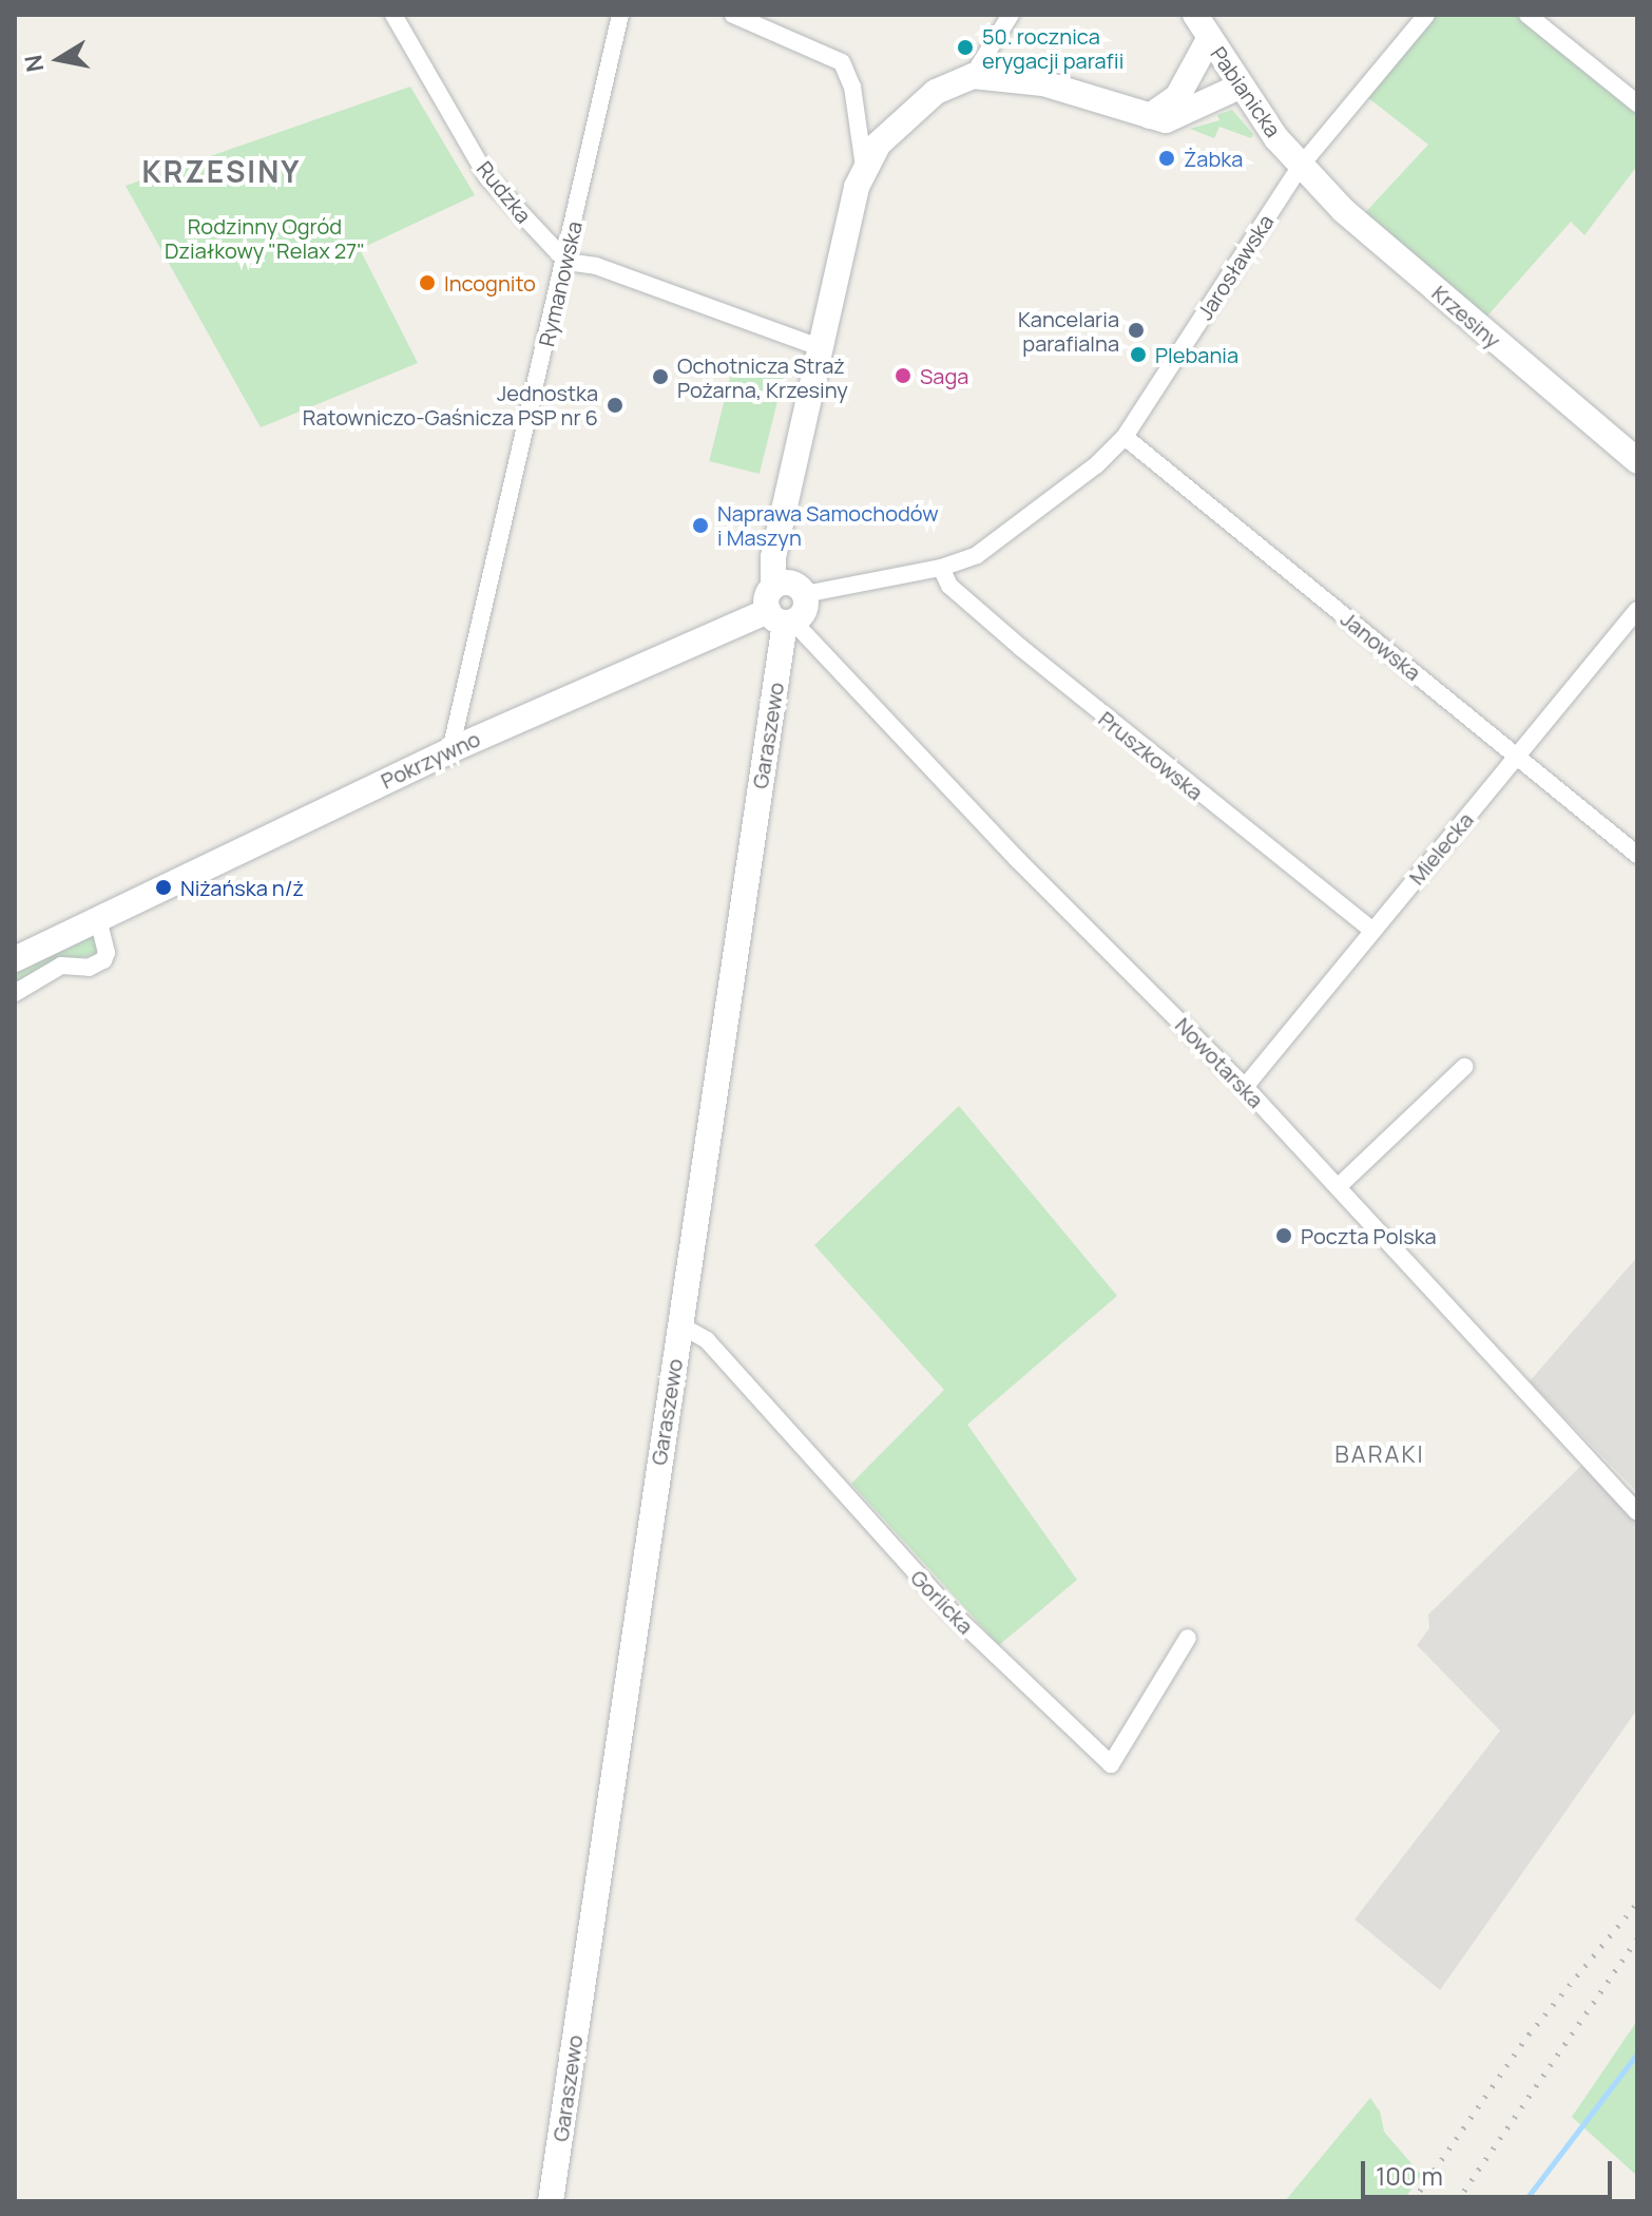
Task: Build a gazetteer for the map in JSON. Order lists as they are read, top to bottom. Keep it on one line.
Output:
{"streets":{"street":["Pabianicka","Rudzka","Jarosławska","Rymanowska","Krzesiny","Janowska","Garaszewo","Pruszkowska","Pokrzywno","Mielecka","Nowotarska","Gorlicka"]},"crossings":[["Pabianicka","Jarosławska"],["Pabianicka","Krzesiny"],["Rudzka","Rymanowska"],["Jarosławska","Krzesiny"],["Jarosławska","Janowska"],["Jarosławska","Pruszkowska"],["Rymanowska","Pokrzywno"],["Janowska","Mielecka"],["Garaszewo","Pokrzywno"],["Garaszewo","Nowotarska"],["Garaszewo","Gorlicka"],["Pruszkowska","Mielecka"],["Pokrzywno","Nowotarska"],["Mielecka","Nowotarska"]],"districts":["KRZESINY","BARAKI"],"parks":["Rodzinny Ogród Działkowy \"Relax 27\""],"places":["50. rocznica erygacji parafii","Żabka","Incognito","Kancelaria parafialna","Plebania","Saga","Ochotnicza Straż Pożarna, Krzesiny","Jednostka Ratowniczo-Gaśnicza PSP nr 6","Naprawa Samochodów i Maszyn","Niżańska n/ż","Poczta Polska"],"scale_bar":"100 m","north":"left"}
